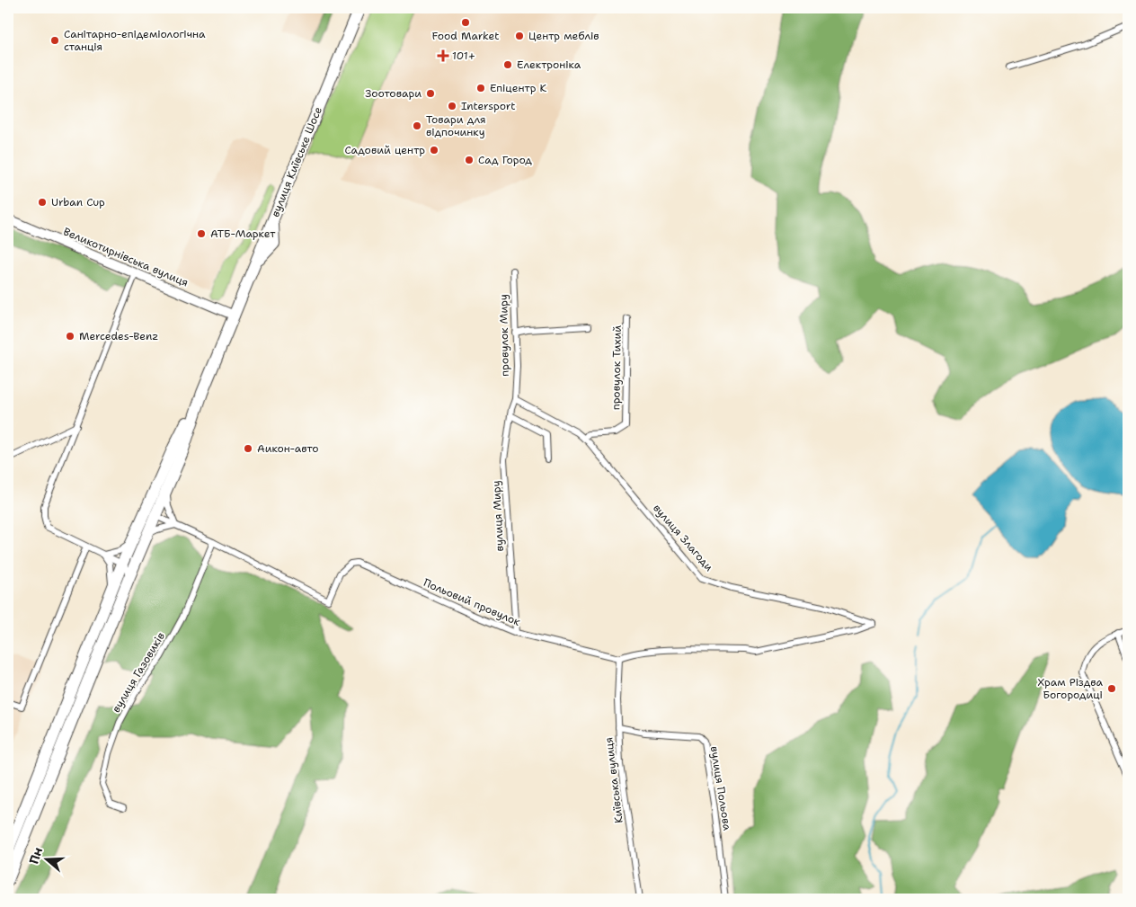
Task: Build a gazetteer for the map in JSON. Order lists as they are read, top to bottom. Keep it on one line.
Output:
{"streets":{"highway":["вулиця Київське Шосе"],"main road":["Великотирнівська вулиця"],"street":["провулок Миру","провулок Тихий","вулиця Миру","вулиця Злагоди","Польовий провулок","вулиця Газовиків","Київська вулиця","вулиця Польова"]},"crossings":[["вулиця Київське Шосе","Великотирнівська вулиця"],["провулок Миру","вулиця Миру"],["провулок Миру","вулиця Злагоди"],["провулок Тихий","вулиця Злагоди"],["вулиця Миру","вулиця Злагоди"],["вулиця Миру","Польовий провулок"],["вулиця Злагоди","Польовий провулок"],["вулиця Злагоди","Київська вулиця"],["Польовий провулок","вулиця Газовиків"],["Польовий провулок","Київська вулиця"],["Київська вулиця","вулиця Польова"]],"places":{"other":["Food Market","Центр меблів","Санітарно-епідеміологічна станція","Електроніка","Епіцентр К","Зоотовари","Intersport","Товари для відпочинку","Садовий центр","Сад Город","Urban Cup","АТБ-Маркет","Mercedes-Benz","Аикон-авто","Храм Різдва Богородиці"],"health":["101+"]},"north":"left"}
